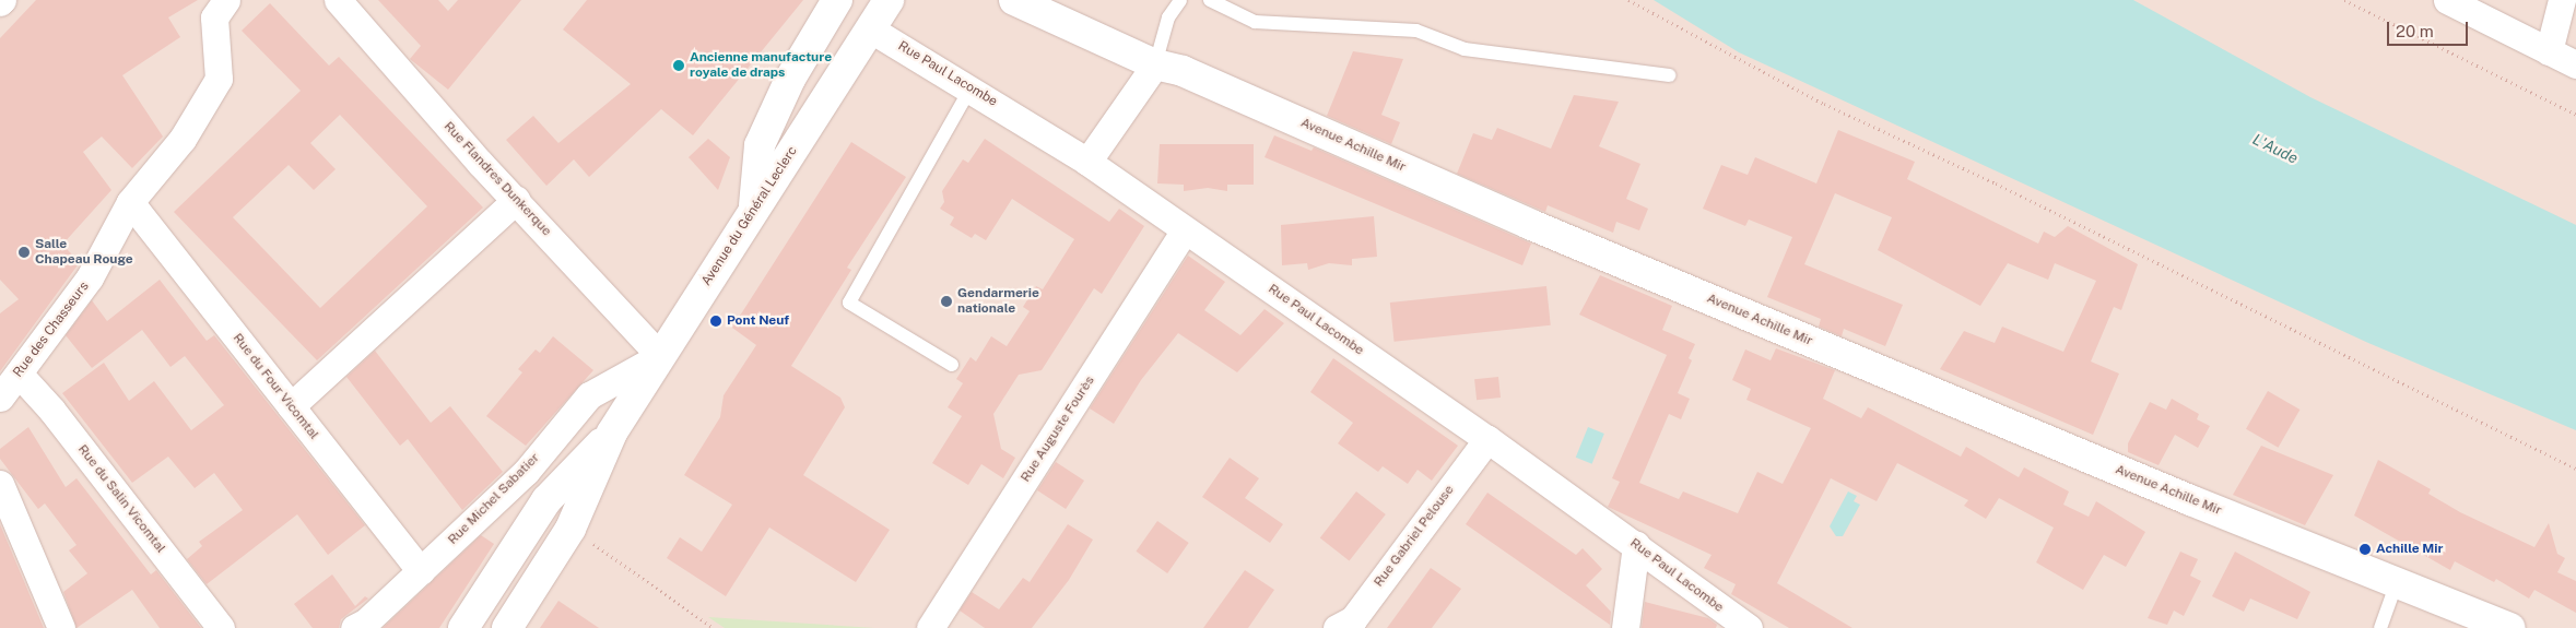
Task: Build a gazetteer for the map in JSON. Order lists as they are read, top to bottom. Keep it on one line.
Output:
{"streets":{"street":["Rue Paul Lacombe","Avenue Achille Mir","Rue Flandres Dunkerque","Avenue du Général Leclerc","Rue des Chasseurs","Rue du Four Vicomtal","Rue Auguste Fourès","Rue du Salin Vicomtal","Rue Michel Sabatier","Rue Gabriel Pelouse"]},"crossings":[["Rue Paul Lacombe","Avenue du Général Leclerc"],["Rue Paul Lacombe","Rue Auguste Fourès"],["Rue Paul Lacombe","Rue Gabriel Pelouse"],["Rue Flandres Dunkerque","Avenue du Général Leclerc"],["Rue Flandres Dunkerque","Rue Michel Sabatier"],["Avenue du Général Leclerc","Rue Michel Sabatier"],["Rue des Chasseurs","Rue du Four Vicomtal"],["Rue des Chasseurs","Rue du Salin Vicomtal"],["Rue du Four Vicomtal","Rue Michel Sabatier"]],"water":["L'Aude"],"places":["Ancienne manufacture royale de draps","Salle Chapeau Rouge","Gendarmerie nationale","Pont Neuf","Achille Mir"],"scale_bar":"20 m"}
